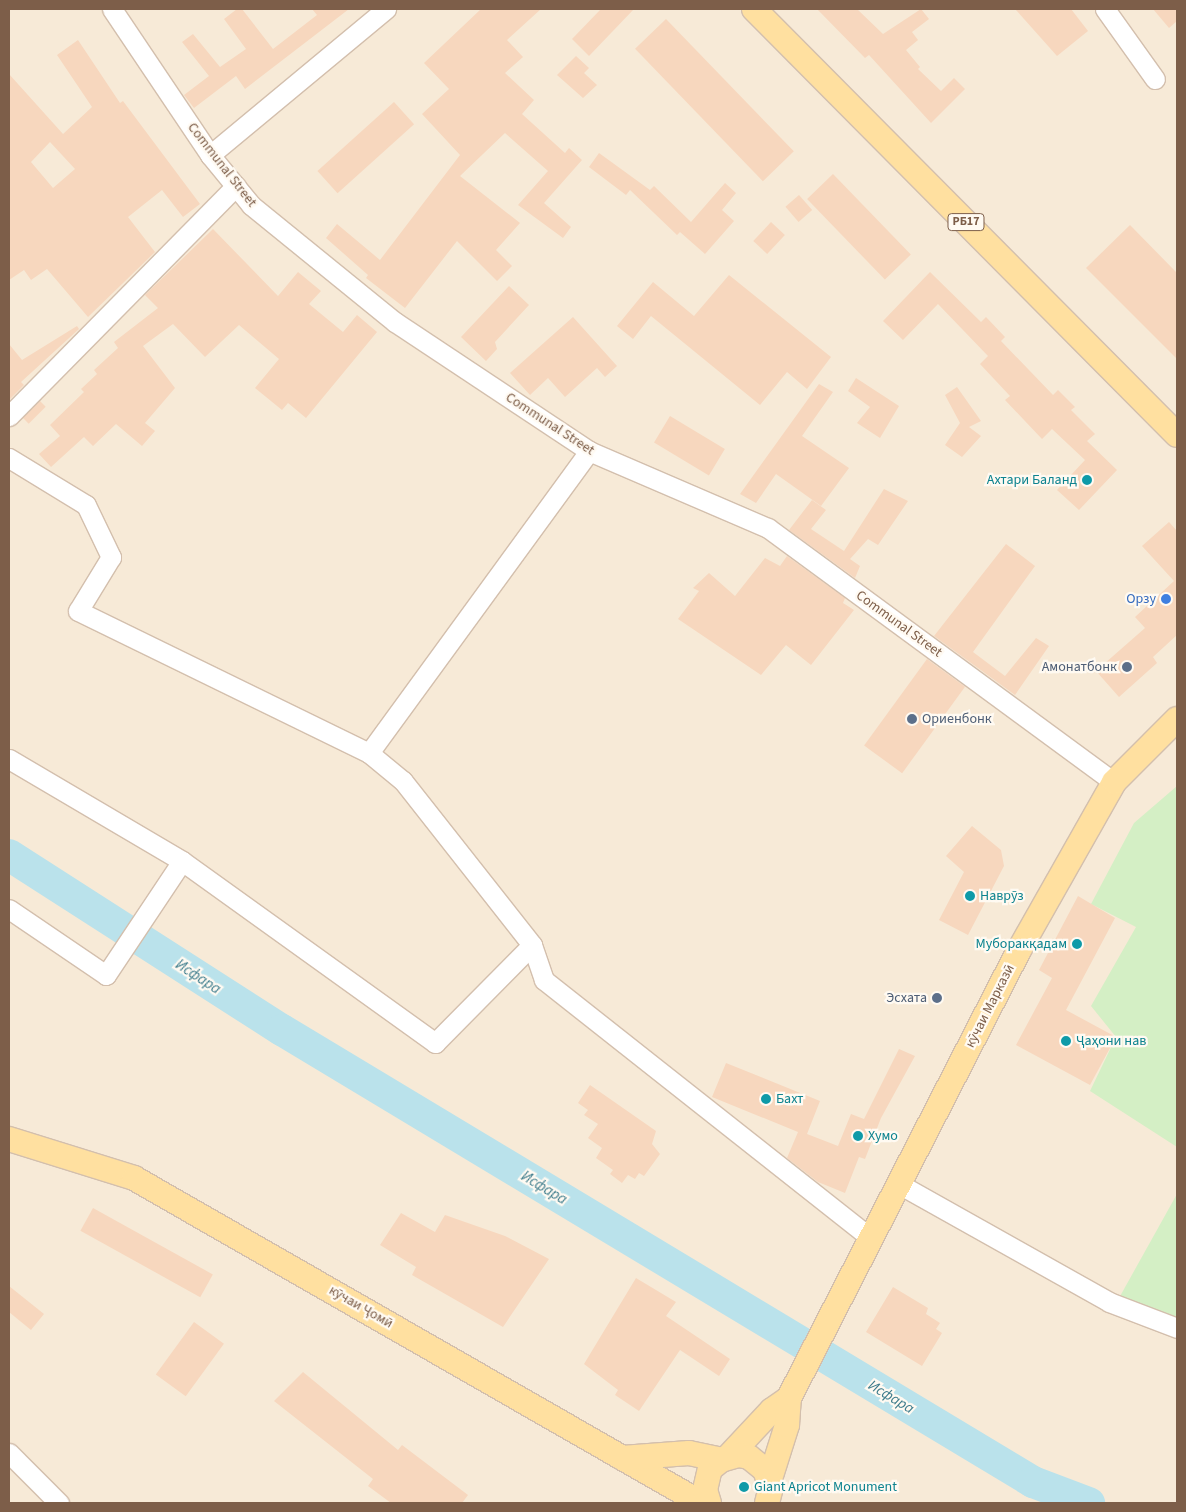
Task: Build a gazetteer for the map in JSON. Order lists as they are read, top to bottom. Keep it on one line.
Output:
{"streets":{"main road":["РБ17","кӯчаи Марказӣ","кӯчаи Ҷомӣ"],"street":["Communal Street"]},"crossings":[["Communal Street","кӯчаи Марказӣ"]],"water":["Исфара"],"places":["Ахтари Баланд","Орзу","Амонатбонк","Ориенбонк","Наврӯз","Муборакқадам","Эсхата","Ҷаҳони нав","Бахт","Хумо","Giant Apricot Monument"]}
